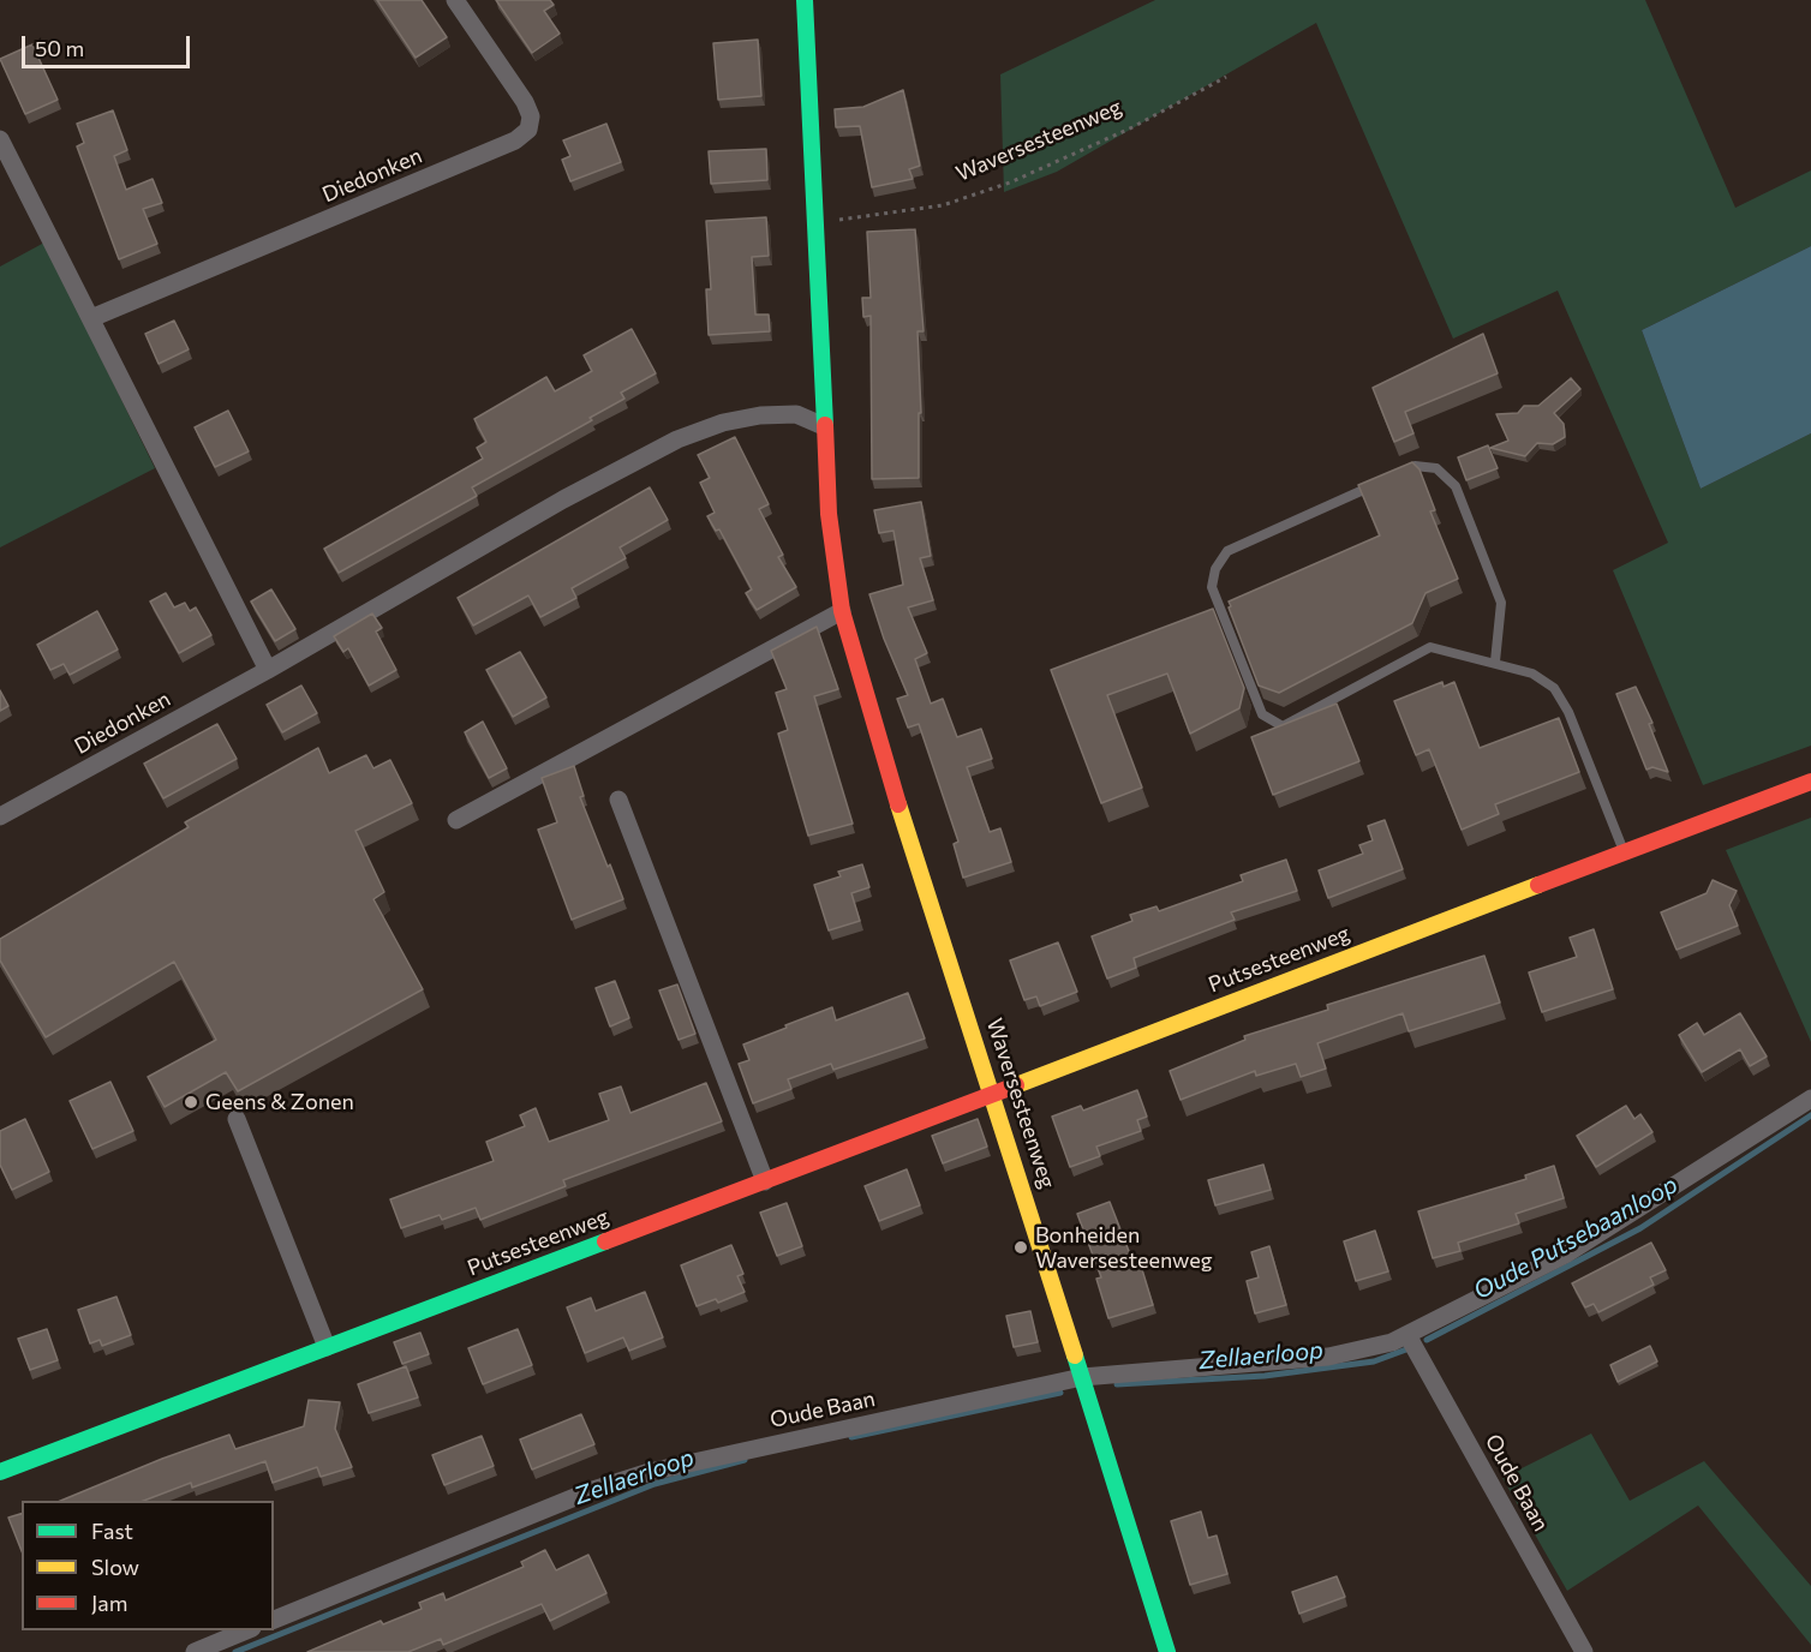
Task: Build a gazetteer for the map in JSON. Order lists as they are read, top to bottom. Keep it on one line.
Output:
{"streets":{"main road":["Waversesteenweg","Putsesteenweg"],"street":["Diedonken","Oude Baan"]},"crossings":[["Waversesteenweg","Diedonken"],["Waversesteenweg","Putsesteenweg"],["Waversesteenweg","Oude Baan"]],"water":["Oude Putsebaanloop","Zellaerloop"],"places":["Geens & Zonen","Bonheiden Waversesteenweg"],"legend":["Fast","Slow","Jam"],"scale_bar":"50 m"}
